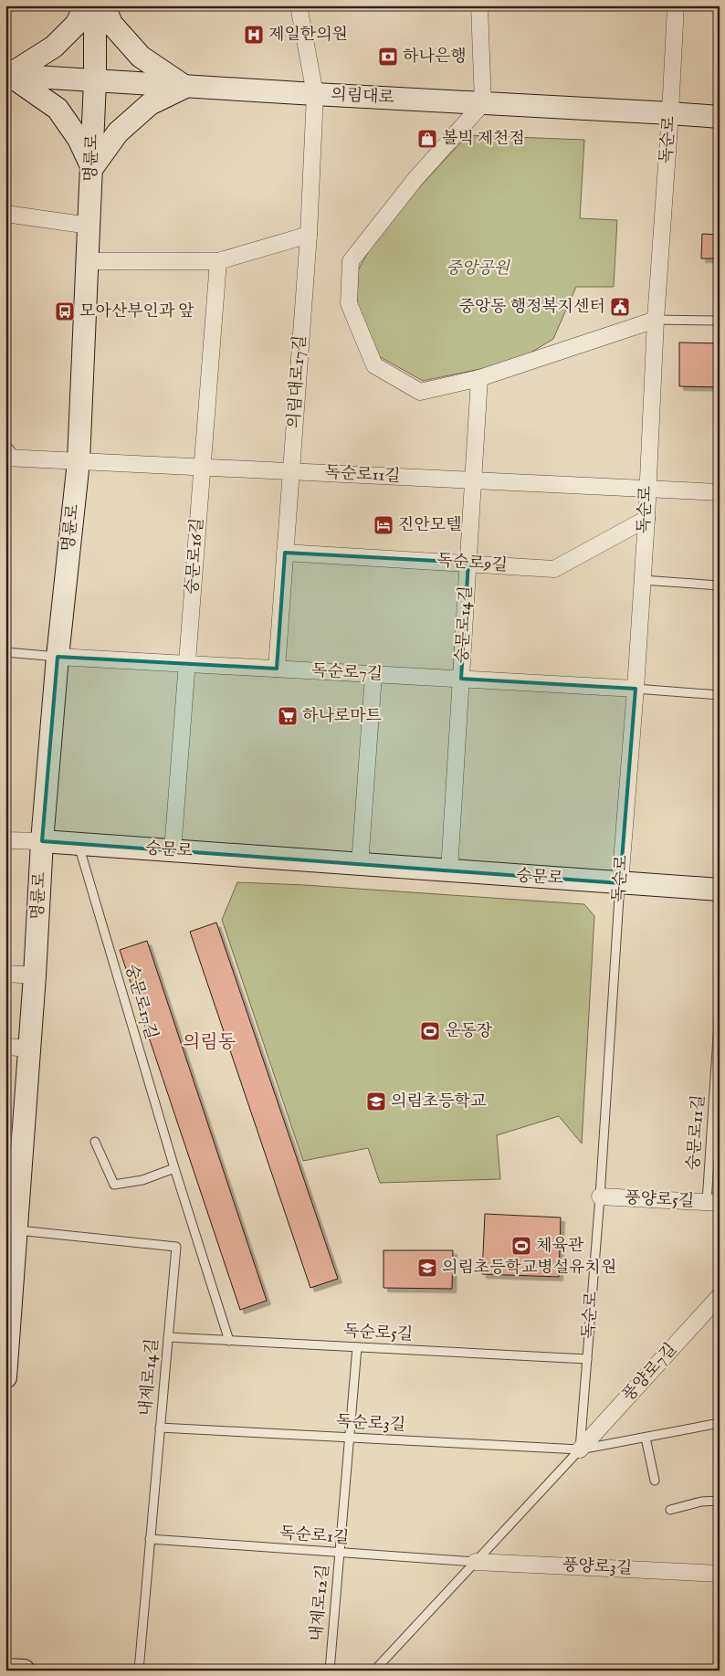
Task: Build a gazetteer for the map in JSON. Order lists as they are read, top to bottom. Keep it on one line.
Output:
{"streets":{"street":["의림대로","독순로","명륜로","의림대로17길","독순로11길","숭문로16길","독순로9길","숭문로14길","독순로7길","숭문로","풍양로5길","풍양로7길","풍양로3길"],"lane":["숭문로17길","숭문로11길","독순로5길","내제로14길","독순로3길","독순로1길","내제로12길"]},"crossings":[["의림대로","독순로"],["의림대로","명륜로"],["의림대로","의림대로17길"],["독순로","독순로11길"],["독순로","독순로9길"],["독순로","독순로7길"],["독순로","숭문로"],["독순로","풍양로5길"],["독순로","독순로5길"],["독순로","풍양로7길"],["독순로","독순로3길"],["명륜로","독순로11길"],["명륜로","독순로7길"],["명륜로","숭문로"],["명륜로","내제로14길"],["의림대로17길","독순로11길"],["의림대로17길","독순로9길"],["의림대로17길","독순로7길"],["독순로11길","숭문로16길"],["독순로11길","숭문로14길"],["숭문로16길","독순로7길"],["숭문로16길","숭문로"],["독순로9길","숭문로14길"],["숭문로14길","독순로7길"],["숭문로14길","숭문로"],["숭문로","숭문로17길"],["숭문로17길","독순로5길"],["숭문로11길","풍양로5길"],["독순로5길","내제로14길"],["독순로5길","내제로12길"],["풍양로7길","독순로3길"],["내제로14길","독순로3길"],["내제로14길","독순로1길"],["독순로3길","내제로12길"],["독순로1길","풍양로3길"],["독순로1길","내제로12길"]],"districts":["의림동"],"parks":["중앙공원"],"places":{"hospital":["제일한의원"],"bank":["하나은행"],"shop":["볼빅 제천점"],"public building":["중앙동 행정복지센터"],"bus stop":["모아산부인과 앞"],"hotel":["진안모텔"],"supermarket":["하나로마트"],"sports":["운동장","체육관"],"school or university":["의림초등학교","의림초등학교병설유치원"]}}
